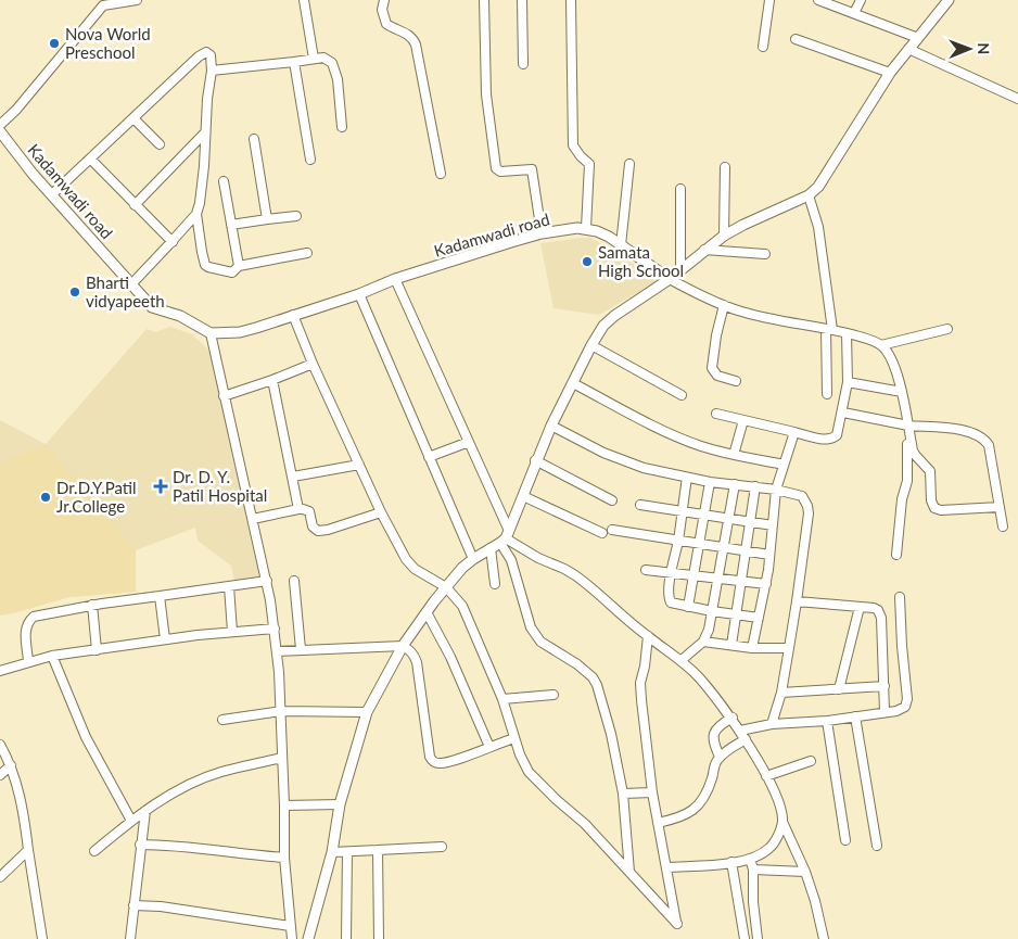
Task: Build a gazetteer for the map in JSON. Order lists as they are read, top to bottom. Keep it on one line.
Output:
{"streets":{"street":["Kadamwadi road"]},"places":{"other":["Nova World Preschool","Samata High School","Bharti vidyapeeth","Dr.D.Y.Patil Jr.College"],"health":["Dr. D. Y. Patil Hospital"]},"north":"right"}
